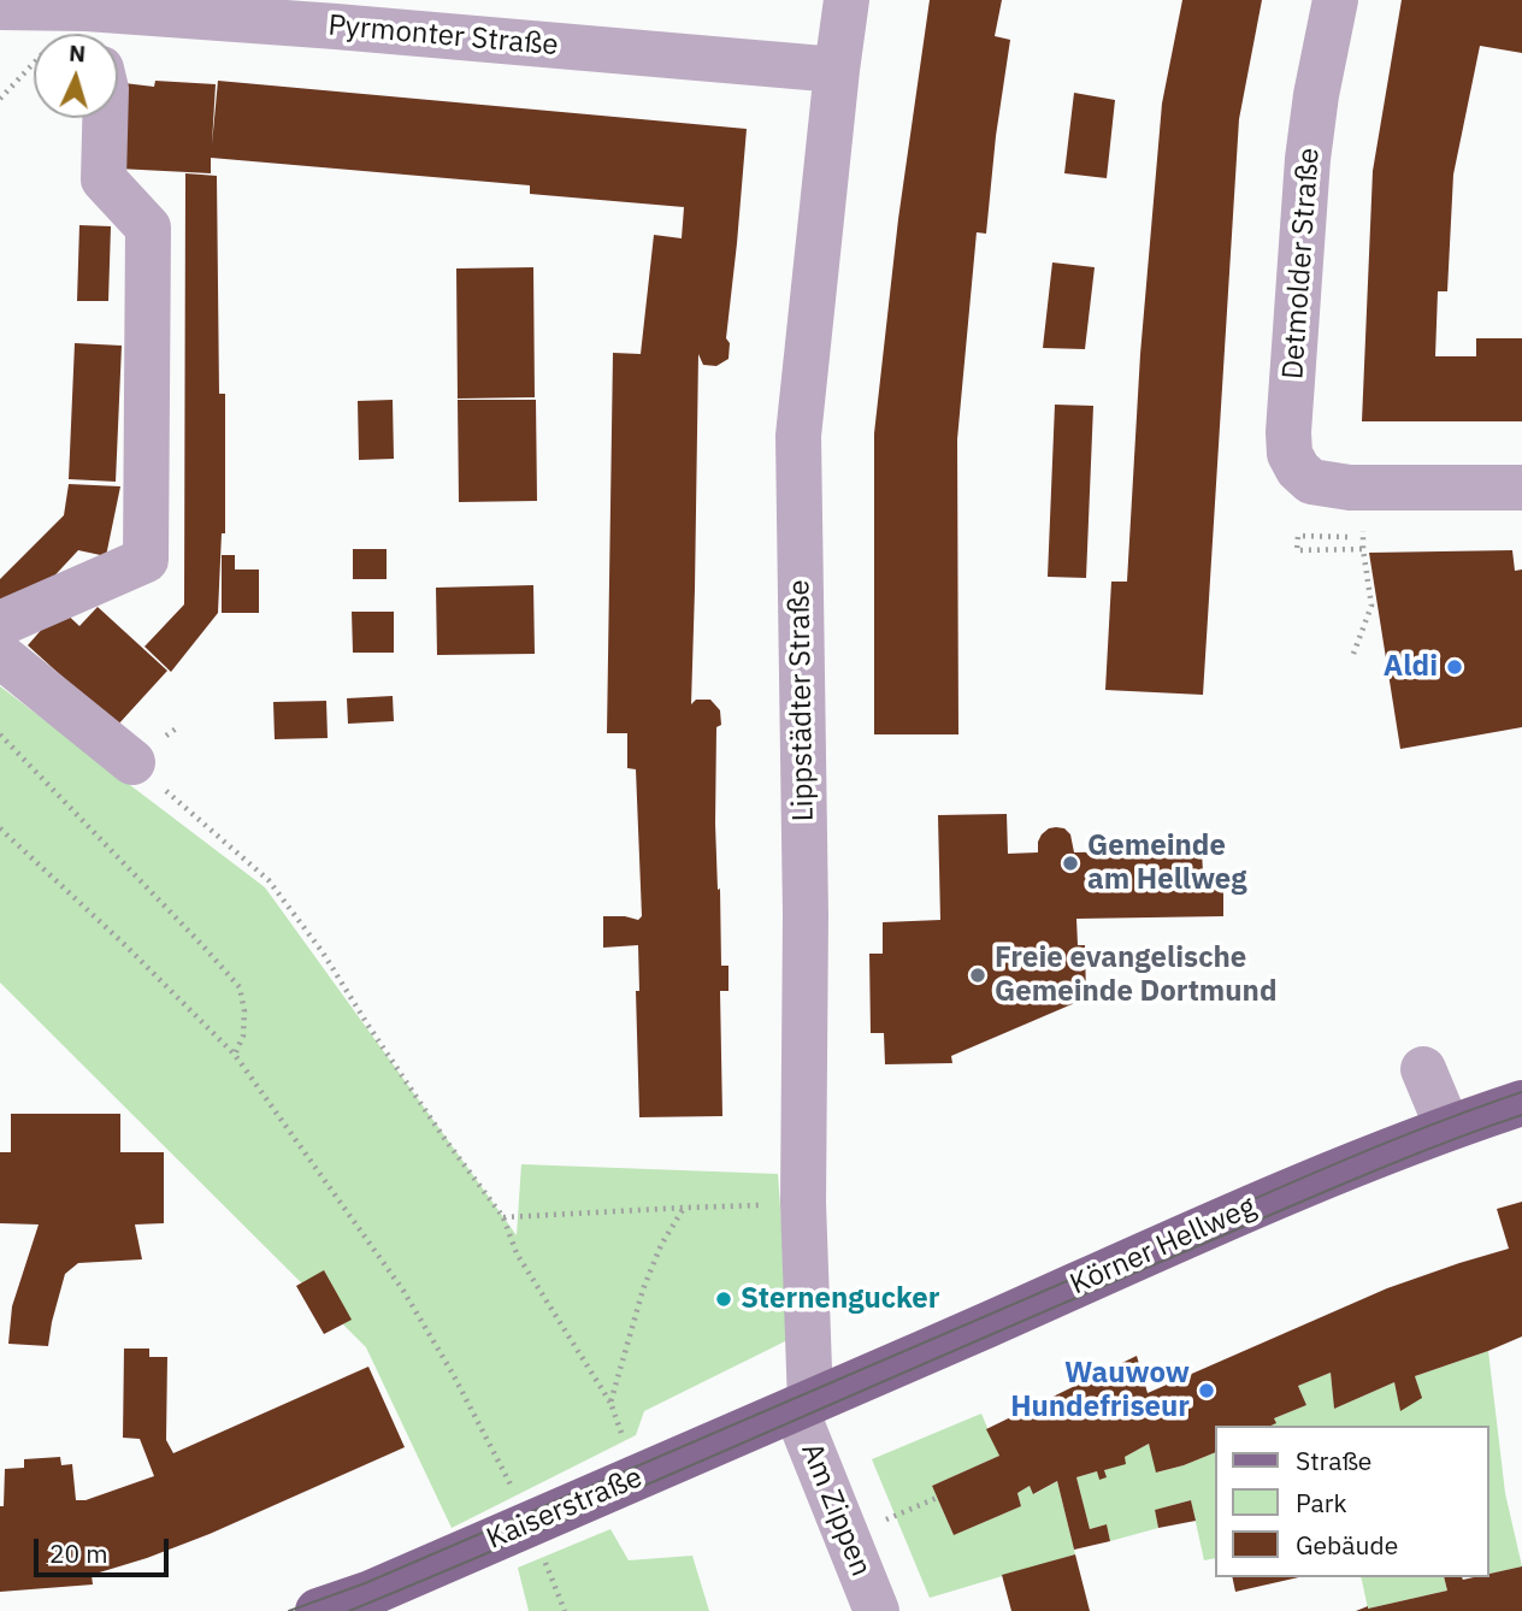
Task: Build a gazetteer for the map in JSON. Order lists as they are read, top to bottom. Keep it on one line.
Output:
{"streets":{"main road":["Körner Hellweg","Kaiserstraße"],"street":["Pyrmonter Straße","Detmolder Straße","Lippstädter Straße","Am Zippen"]},"crossings":[["Pyrmonter Straße","Lippstädter Straße"],["Lippstädter Straße","Körner Hellweg"],["Lippstädter Straße","Kaiserstraße"],["Lippstädter Straße","Am Zippen"],["Körner Hellweg","Kaiserstraße"],["Körner Hellweg","Am Zippen"],["Kaiserstraße","Am Zippen"]],"places":["Aldi","Gemeinde am Hellweg","Freie evangelische Gemeinde Dortmund","Sternengucker","Wauwow Hundefriseur"],"legend":["Straße","Park","Gebäude"],"scale_bar":"20 m","north":"top"}
